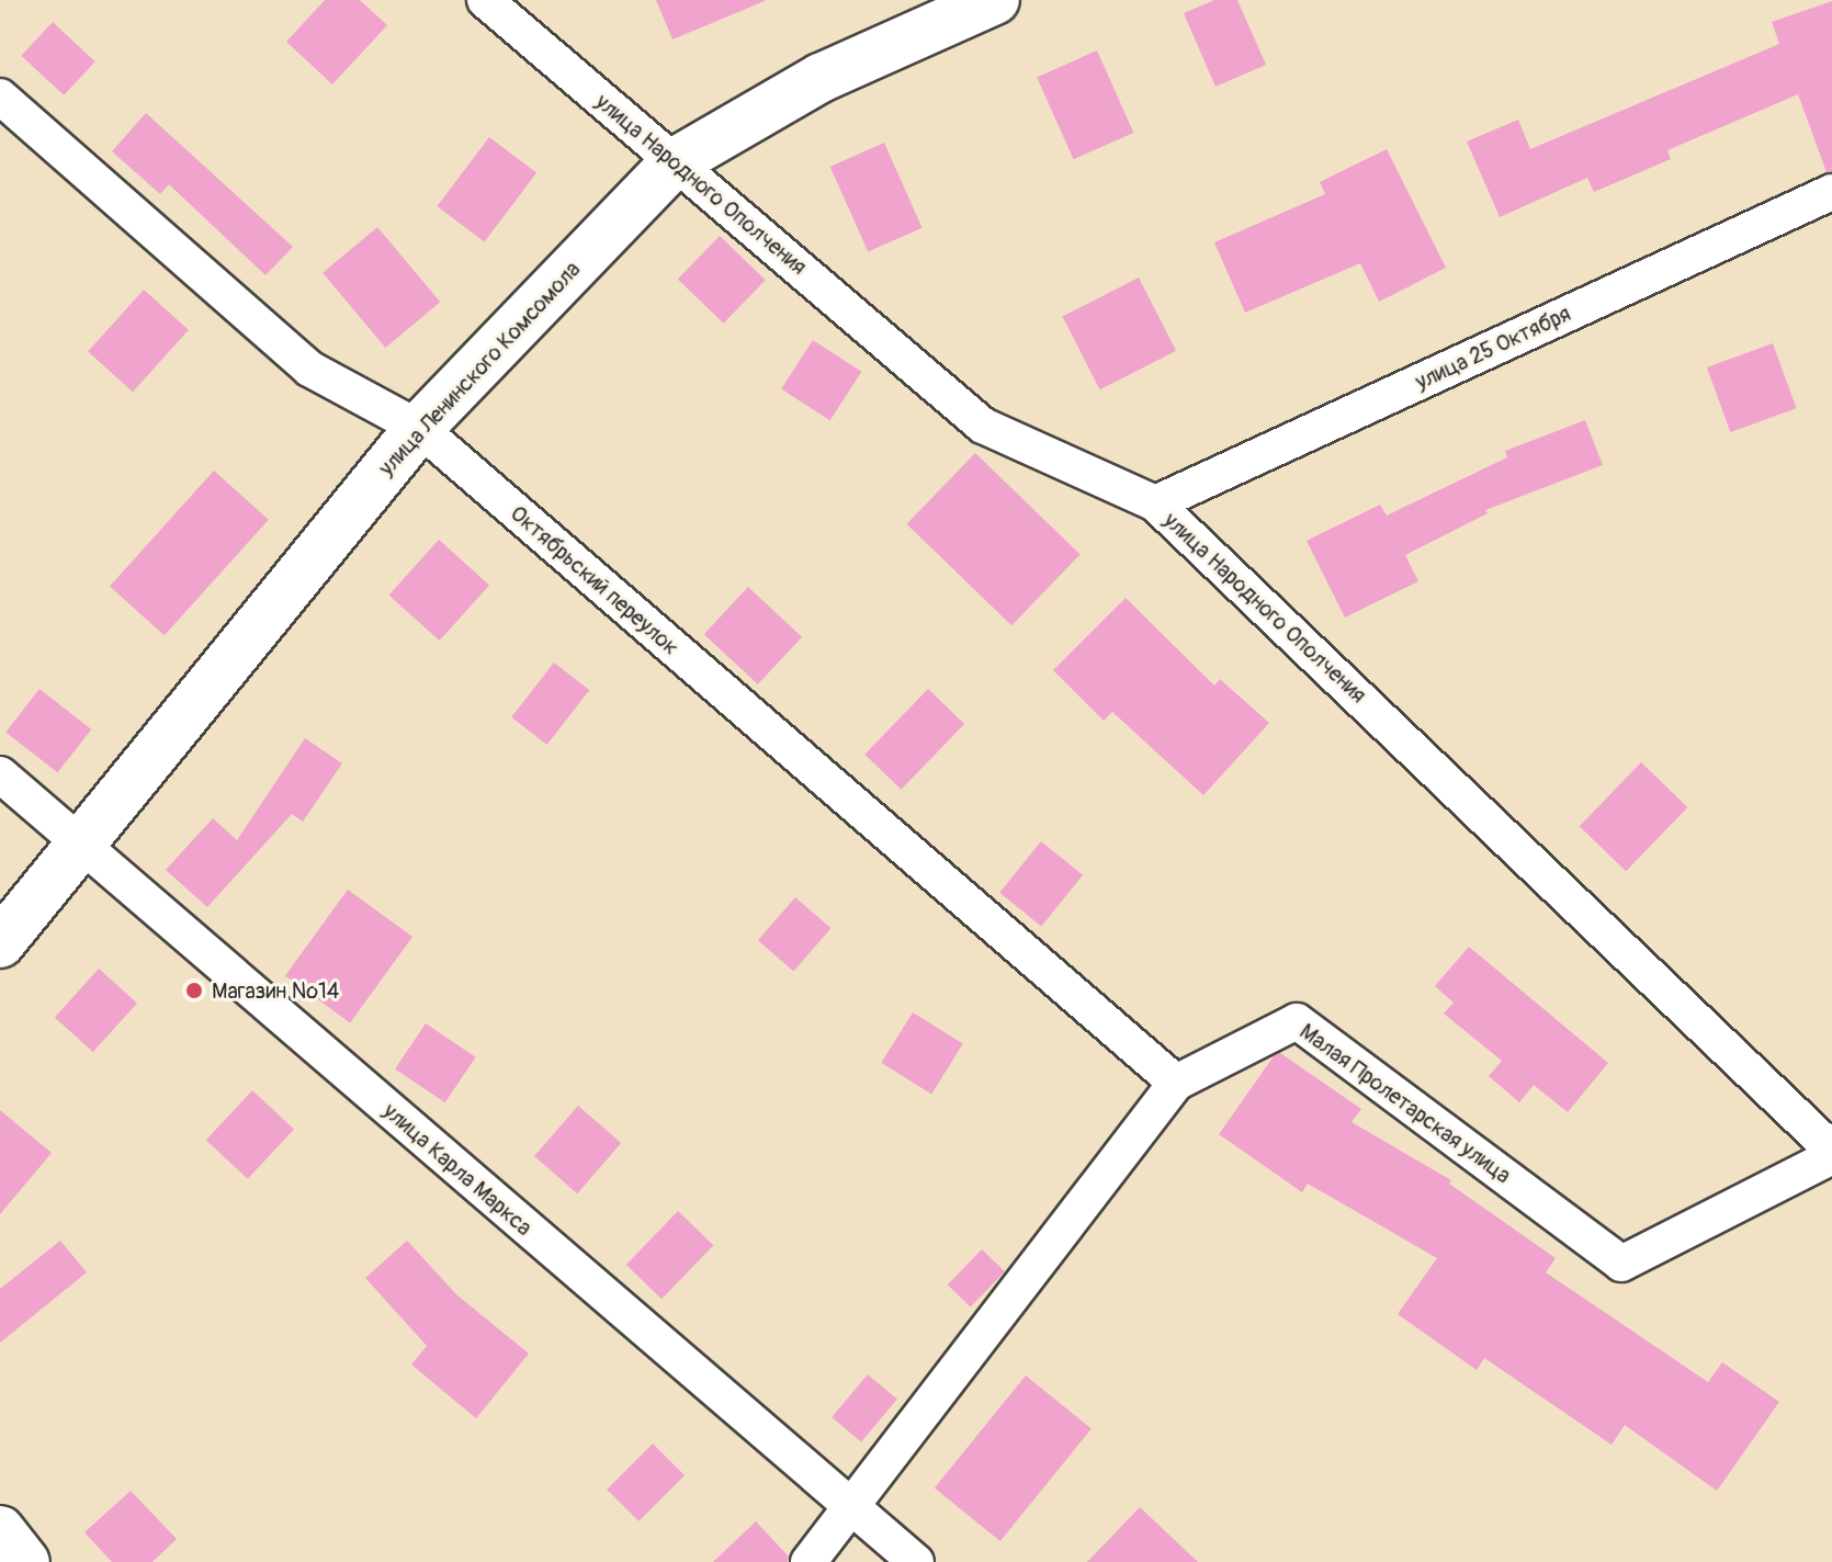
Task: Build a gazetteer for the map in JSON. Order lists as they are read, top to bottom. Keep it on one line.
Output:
{"streets":{"main road":["улица Ленинского Комсомола"],"street":["улица Народного Ополчения","улица 25 Октября","Октябрьский переулок","Малая Пролетарская улица","улица Карла Маркса"]},"crossings":[["улица Народного Ополчения","улица 25 Октября"],["улица Народного Ополчения","улица Ленинского Комсомола"],["улица Народного Ополчения","Малая Пролетарская улица"],["улица Ленинского Комсомола","Октябрьский переулок"],["улица Ленинского Комсомола","улица Карла Маркса"],["Октябрьский переулок","Малая Пролетарская улица"],["Малая Пролетарская улица","улица Карла Маркса"]],"places":["Магазин №14"]}
